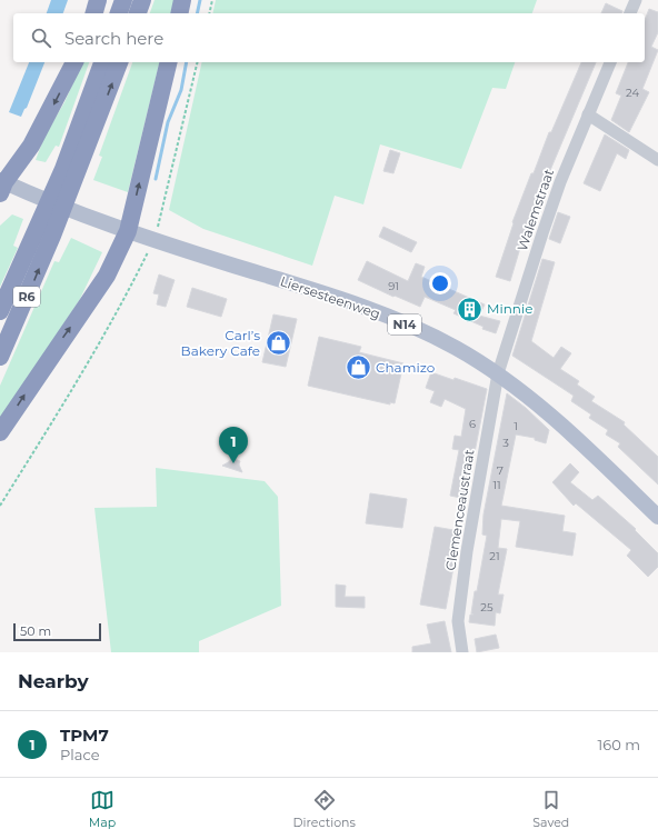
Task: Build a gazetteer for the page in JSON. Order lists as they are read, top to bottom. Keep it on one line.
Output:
{"streets":{"highway":["R6"],"main road":["Liersesteenweg","N14"],"street":["Walemstraat","Clemenceaustraat"]},"crossings":[["Walemstraat","Liersesteenweg"],["Walemstraat","Clemenceaustraat"],["Liersesteenweg","Clemenceaustraat"]],"places":{"building":["Minnie"],"shop":["Carl’s Bakery Cafe","Chamizo"]},"house_numbers":["24","91","6","1","3","7","11","21","25"],"scale_bar":"50 m","page":{"search":"Search here","pins":"1","scale":"50 m","heading":"Nearby","list":[{"mark":"1","name":"TPM7","note":"Place","value":"160 m"}],"nav":["Map","Directions","Saved"]}}
